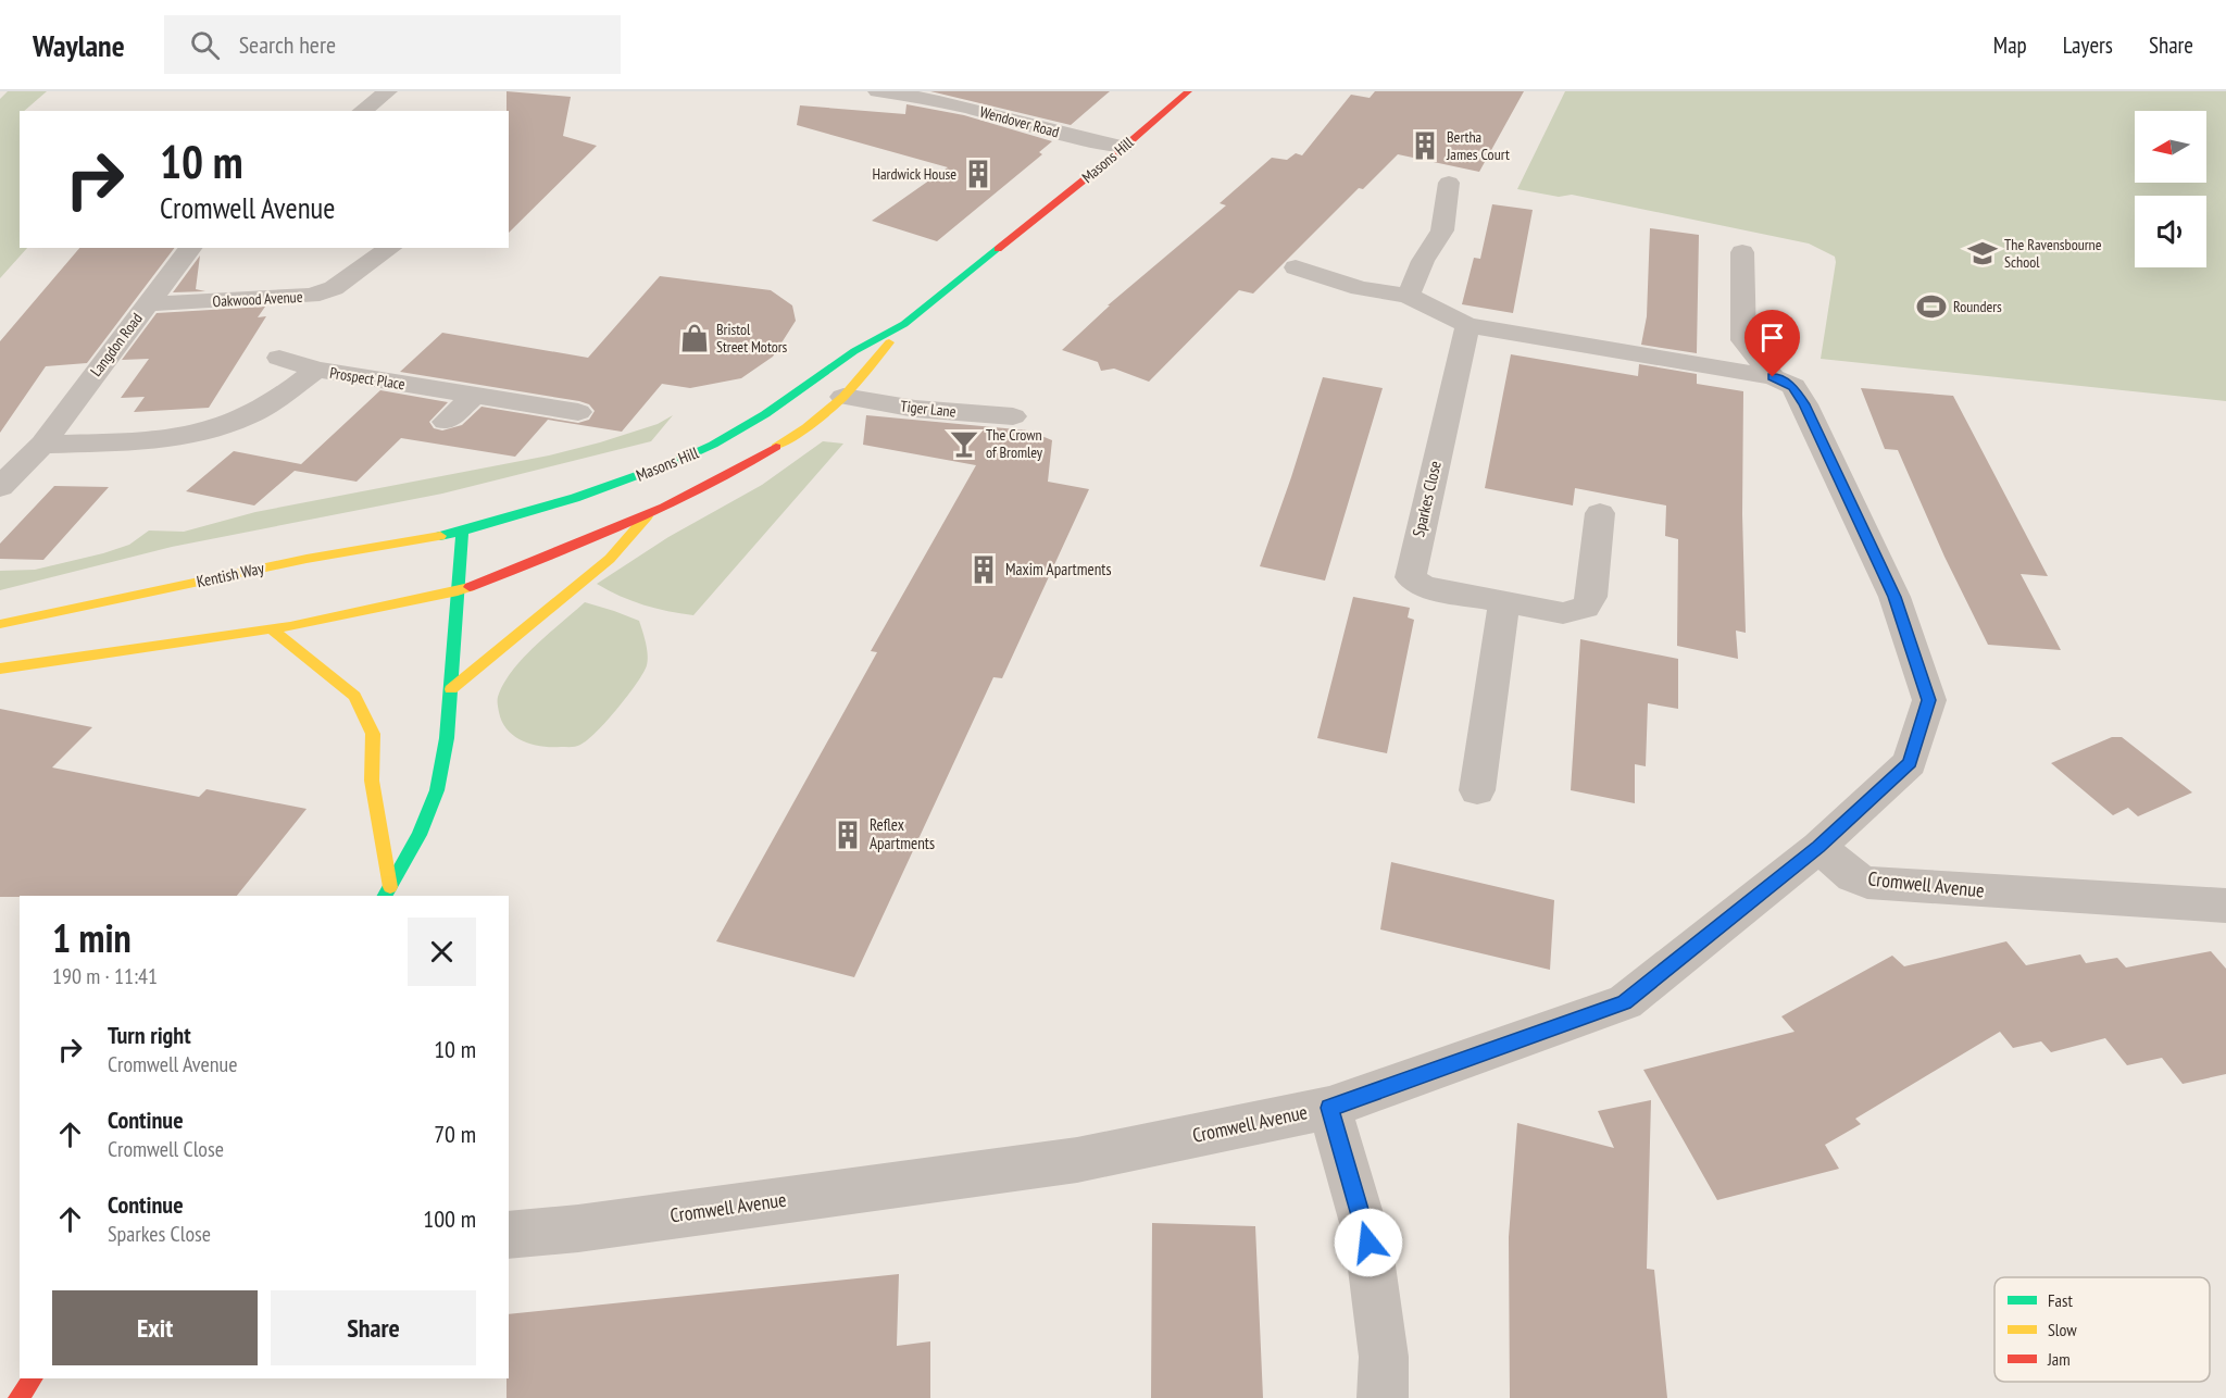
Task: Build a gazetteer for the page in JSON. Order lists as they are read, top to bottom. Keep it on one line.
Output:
{"streets":{"main road":["Masons Hill","Kentish Way"],"street":["Wendover Road","Oakwood Avenue","Langdon Road","Prospect Place","Tiger Lane","Sparkes Close","Cromwell Avenue"]},"crossings":[["Wendover Road","Masons Hill"],["Masons Hill","Tiger Lane"],["Masons Hill","Kentish Way"],["Oakwood Avenue","Langdon Road"],["Langdon Road","Prospect Place"]],"places":{"building":["Bertha James Court","Hardwick House","Maxim Apartments","Reflex Apartments"],"school or university":["The Ravensbourne School"],"sports":["Rounders"],"shop":["Bristol Street Motors"],"bar":["The Crown of Bromley"]},"legend":["Fast","Slow","Jam"],"north":"left","page":{"header":"Waylane","search":"Search here","nav":["Map","Layers","Share"],"turn":["10 m","Cromwell Avenue"],"heading":["1 min","190 m · 11:41"],"list":[{"name":"Turn right","note":"Cromwell Avenue","value":"10 m"},{"name":"Continue","note":"Cromwell Close","value":"70 m"},{"name":"Continue","note":"Sparkes Close","value":"100 m"}],"buttons":["Exit","Share"]}}
